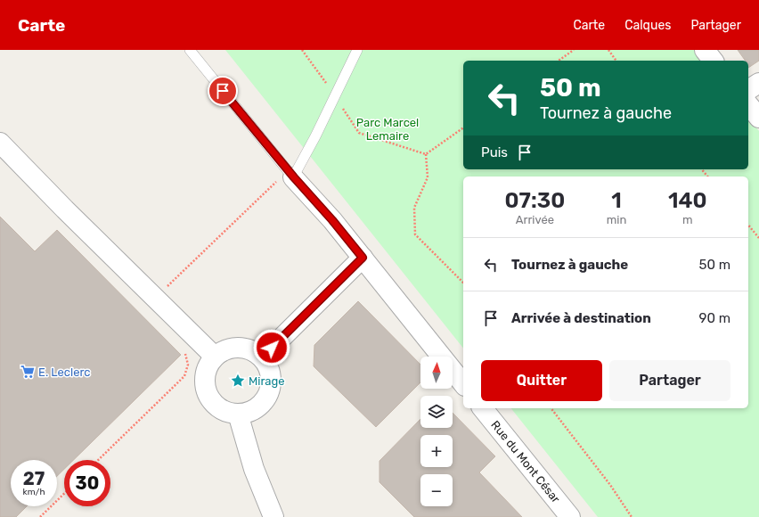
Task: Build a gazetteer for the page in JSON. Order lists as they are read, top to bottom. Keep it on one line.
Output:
{"streets":{"street":["Rue du Mont César"]},"parks":["Parc Marcel Lemaire"],"places":{"supermarket":["E. Leclerc"],"place":["Mirage"]},"north":"top","page":{"header":"Carte","nav":["Carte","Calques","Partager"],"turn":["50 m","Tournez à gauche"],"then":"Puis","eta":["07:30","Arrivée","1","min","140","m"],"list":[{"name":"Tournez à gauche","value":"50 m"},{"name":"Arrivée à destination","value":"90 m"}],"buttons":["Quitter","Partager"],"map_buttons":["+","−"],"speed":"27 km/h","limit":"30"}}
